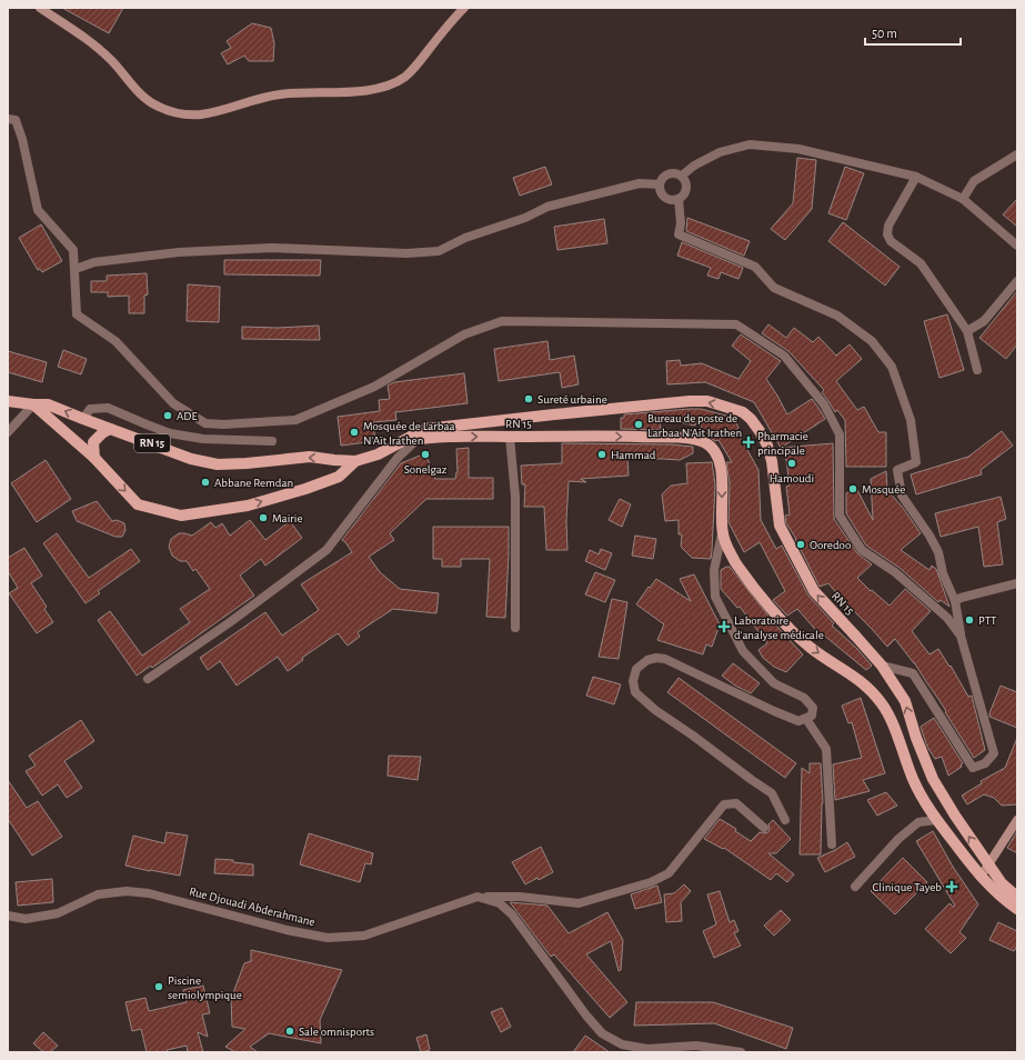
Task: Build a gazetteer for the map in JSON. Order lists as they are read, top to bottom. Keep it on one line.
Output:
{"streets":{"main road":["RN 15"],"street":["Rue Djouadi Abderahmane"]},"places":{"other":["Sureté urbaine","ADE","Bureau de poste de Larbaa N'Aït Irathen","Mosquée de Larbaa N'Aït Irathen","Sonelgaz","Hammad","Hamoudi","Abbane Remdan","Mosquée","Mairie","Ooredoo","PTT","Piscine semiolympique","Sale omnisports"],"health":["Pharmacie principale","Laboratoire d'analyse médicale","Clinique Tayeb"]},"scale_bar":"50 m"}
